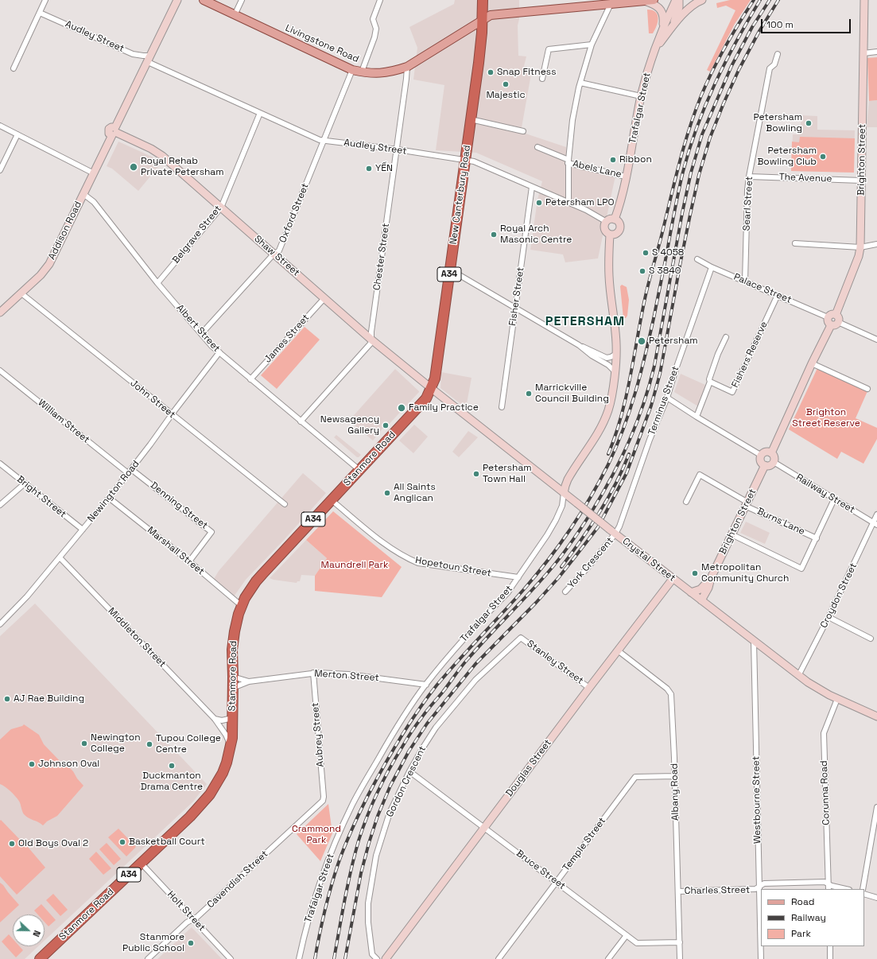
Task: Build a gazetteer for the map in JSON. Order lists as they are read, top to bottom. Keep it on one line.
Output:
{"streets":{"highway":["New Canterbury Road","A34","Stanmore Road"],"main road":["Livingstone Road"],"street":["Audley Street","Trafalgar Street","Brighton Street","Abels Lane","The Avenue","Searl Street","Oxford Street","Addison Road","Belgrave Street","Shaw Street","Chester Street","Palace Street","Fisher Street","Albert Street","James Street","Fishers Reserve","John Street","Terminus Street","William Street","Newington Road","Railway Street","Bright Street","Denning Street","Burns Lane","Marshall Street","Crystal Street","York Crescent","Hopetoun Street","Croydon Street","Middleton Street","Stanley Street","Merton Street","Aubrey Street","Douglas Street","Gordon Crescent","Albany Road","Corunna Road","Westbourne Street","Temple Street","Bruce Street","Cavendish Street","Charles Street","Holt Street"]},"crossings":[["Audley Street","Trafalgar Street"],["Audley Street","New Canterbury Road"],["Audley Street","Oxford Street"],["Audley Street","Addison Road"],["Audley Street","Belgrave Street"],["Audley Street","Chester Street"],["Audley Street","Fisher Street"],["Livingstone Road","New Canterbury Road"],["Livingstone Road","Oxford Street"],["Livingstone Road","Chester Street"],["Trafalgar Street","Abels Lane"],["Trafalgar Street","Crystal Street"],["Trafalgar Street","Hopetoun Street"],["Trafalgar Street","Merton Street"],["Brighton Street","The Avenue"],["Brighton Street","Palace Street"],["Brighton Street","Railway Street"],["Brighton Street","Burns Lane"],["Brighton Street","Crystal Street"],["The Avenue","Searl Street"],["New Canterbury Road","Shaw Street"],["New Canterbury Road","Stanmore Road"],["New Canterbury Road","Crystal Street"],["Searl Street","Palace Street"],["Oxford Street","Shaw Street"],["Oxford Street","Albert Street"],["Addison Road","Shaw Street"],["Addison Road","Albert Street"],["Addison Road","John Street"],["Belgrave Street","Shaw Street"],["Belgrave Street","Albert Street"],["Shaw Street","Chester Street"],["Shaw Street","James Street"],["Shaw Street","Stanmore Road"],["Shaw Street","Crystal Street"],["Palace Street","Fishers Reserve"],["Palace Street","Terminus Street"],["Albert Street","James Street"],["Albert Street","Stanmore Road"],["Albert Street","Newington Road"],["John Street","Newington Road"],["Terminus Street","Crystal Street"],["Terminus Street","York Crescent"],["William Street","Newington Road"],["Stanmore Road","Marshall Street"],["Stanmore Road","Crystal Street"],["Stanmore Road","Hopetoun Street"],["Stanmore Road","Middleton Street"],["Stanmore Road","Merton Street"],["Stanmore Road","Holt Street"],["Newington Road","Bright Street"],["Newington Road","Denning Street"],["Newington Road","Marshall Street"],["Newington Road","Middleton Street"],["Railway Street","Croydon Street"],["Denning Street","Marshall Street"],["Crystal Street","York Crescent"],["Crystal Street","Croydon Street"],["Crystal Street","Douglas Street"],["Crystal Street","Corunna Road"],["Crystal Street","Westbourne Street"],["Stanley Street","Douglas Street"],["Stanley Street","Gordon Crescent"],["Merton Street","Aubrey Street"],["Aubrey Street","Cavendish Street"],["Douglas Street","Albany Road"],["Douglas Street","Bruce Street"],["Gordon Crescent","Bruce Street"],["Albany Road","Temple Street"],["Albany Road","Bruce Street"],["Albany Road","Charles Street"],["Corunna Road","Charles Street"],["Westbourne Street","Charles Street"],["Temple Street","Bruce Street"],["Cavendish Street","Holt Street"]],"districts":["PETERSHAM"],"parks":["Brighton Street Reserve","Maundrell Park","Crammond Park"],"places":["Snap Fitness","Majestic","Petersham Bowling","Petersham Bowling Club","Ribbon","Royal Rehab Private Petersham","YẾN","Petersham LPO","Royal Arch Masonic Centre","S 4058","S 3840","Petersham","Marrickville Council Building","Family Practice","Newsagency Gallery","Petersham Town Hall","All Saints Anglican","Metropolitan Community Church","AJ Rae Building","Newington College","Tupou College Centre","Johnson Oval","Duckmanton Drama Centre","Basketball Court","Old Boys Oval 2","Stanmore Public School"],"legend":["Road","Railway","Park"],"scale_bar":"100 m","north":"right"}
